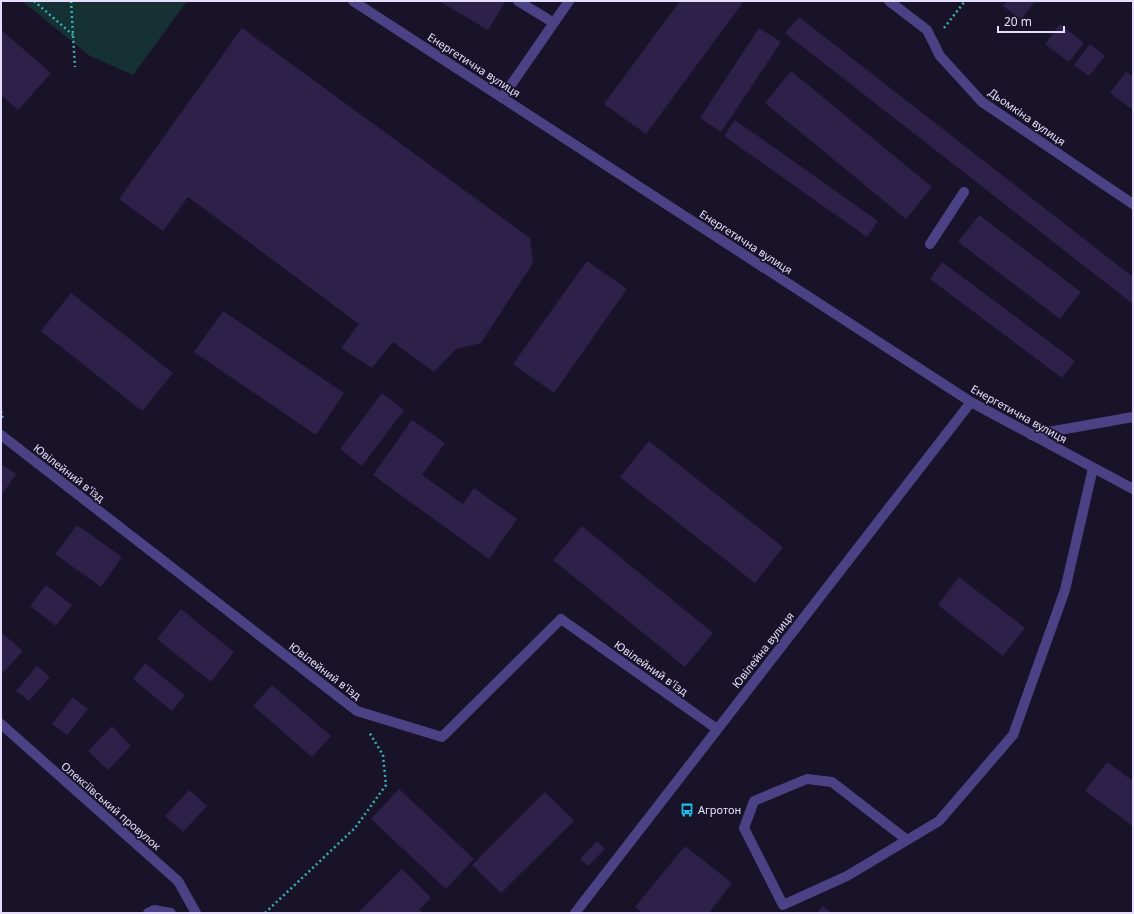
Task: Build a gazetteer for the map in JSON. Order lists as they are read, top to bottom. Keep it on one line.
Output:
{"streets":{"street":["Енергетична вулиця","Дьомкіна вулиця","Ювілейний в'їзд","Ювілейна вулиця","Олексіївський провулок"]},"crossings":[["Енергетична вулиця","Ювілейна вулиця"],["Ювілейний в'їзд","Ювілейна вулиця"]],"places":{"bus stop":["Агротон"]},"scale_bar":"20 m"}
